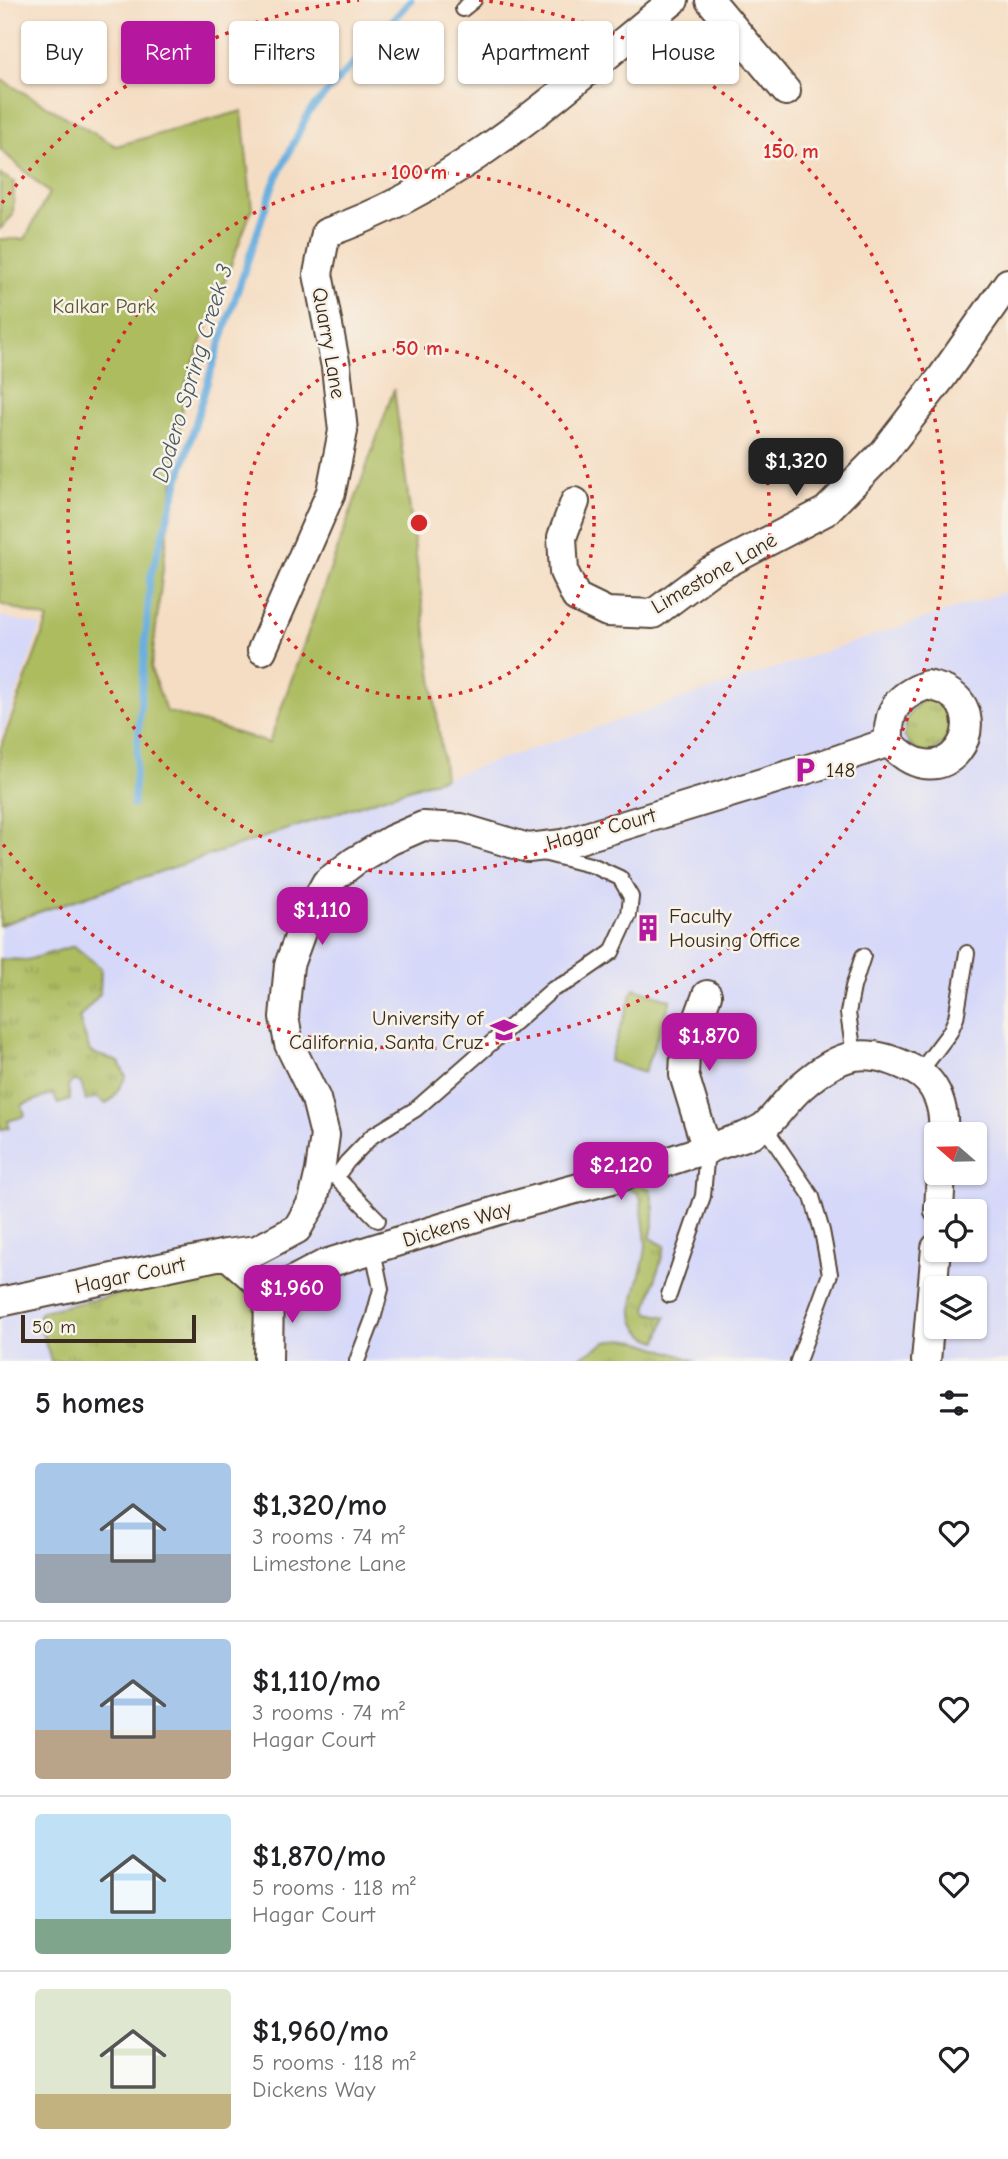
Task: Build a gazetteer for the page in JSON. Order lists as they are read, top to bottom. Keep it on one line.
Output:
{"streets":{"street":["Quarry Lane","Limestone Lane","Hagar Court","Dickens Way"]},"water":["Dodero Spring Creek 3"],"parks":["Kalkar Park"],"places":{"parking":["148"],"building":["Faculty Housing Office"],"school or university":["University of California, Santa Cruz"]},"scale_bar":"50 m","north":"left","page":{"chip":["Buy","Rent","Filters","New","Apartment","House"],"price":["$1,320","$1,110","$1,870","$2,120","$1,960"],"scale":"50 m","heading":"5 homes","list":[{"name":"$1,320/mo","note":"3 rooms · 74 m² · Limestone Lane"},{"name":"$1,110/mo","note":"3 rooms · 74 m² · Hagar Court"},{"name":"$1,870/mo","note":"5 rooms · 118 m² · Hagar Court"},{"name":"$1,960/mo","note":"5 rooms · 118 m² · Dickens Way"}]},"rings":["150 m","100 m","50 m"]}
